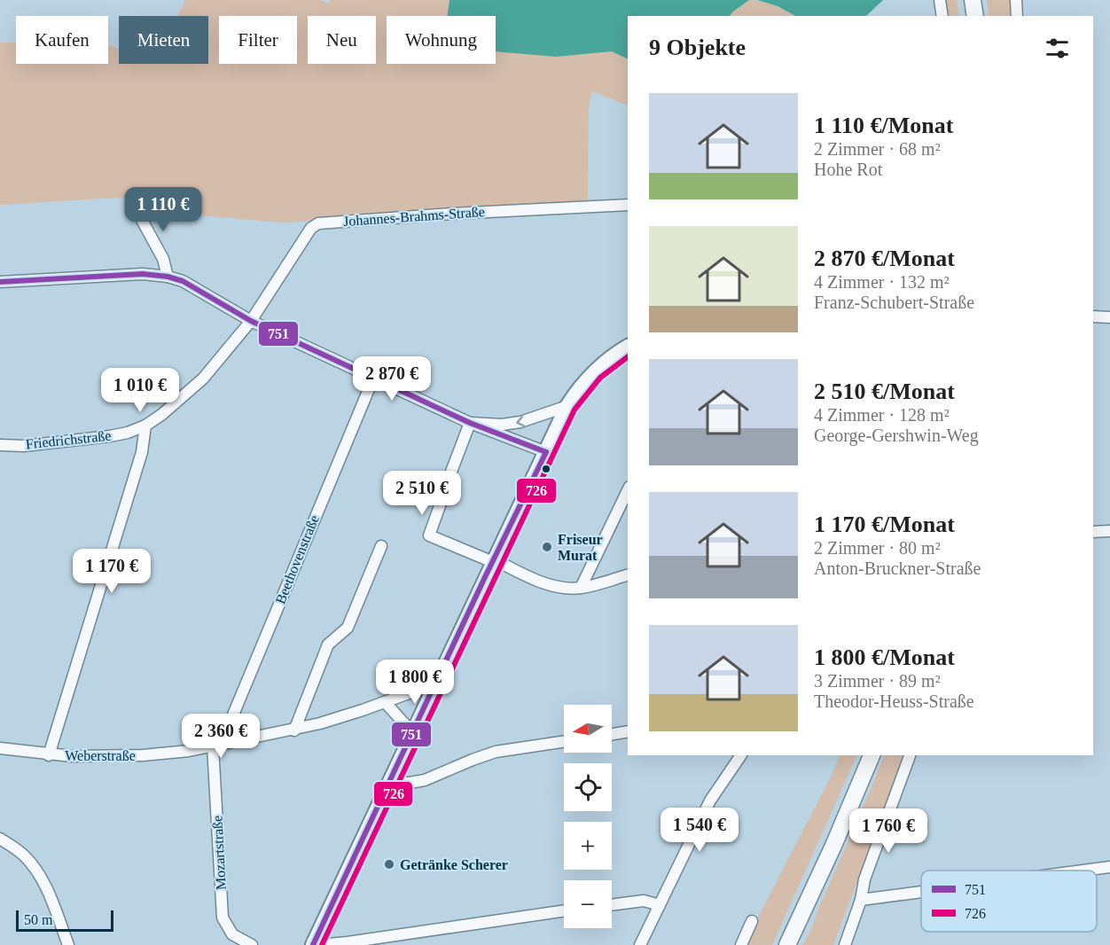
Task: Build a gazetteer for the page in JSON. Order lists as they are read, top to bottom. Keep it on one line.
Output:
{"streets":{"street":["Johannes-Brahms-Straße","Friedrichstraße","Beethovenstraße","Weberstraße","Mozartstraße"]},"crossings":[["Johannes-Brahms-Straße","Friedrichstraße"],["Beethovenstraße","Weberstraße"],["Weberstraße","Mozartstraße"]],"places":["Friseur Murat","Getränke Scherer"],"lines":["transit line 751","transit line 726"],"legend":["751","726"],"scale_bar":"50 m","north":"left","page":{"chip":["Kaufen","Mieten","Filter","Neu","Wohnung"],"heading":"9 Objekte","list":[{"name":"1 110 €/Monat","note":"2 Zimmer · 68 m² · Hohe Rot"},{"name":"2 870 €/Monat","note":"4 Zimmer · 132 m² · Franz-Schubert-Straße"},{"name":"2 510 €/Monat","note":"4 Zimmer · 128 m² · George-Gershwin-Weg"},{"name":"1 170 €/Monat","note":"2 Zimmer · 80 m² · Anton-Bruckner-Straße"},{"name":"1 800 €/Monat","note":"3 Zimmer · 89 m² · Theodor-Heuss-Straße"}],"price":["1 110 €","2 870 €","1 010 €","2 510 €","1 170 €","1 800 €","2 360 €","1 540 €","1 760 €"],"map_buttons":["+","−"],"scale":"50 m"}}
